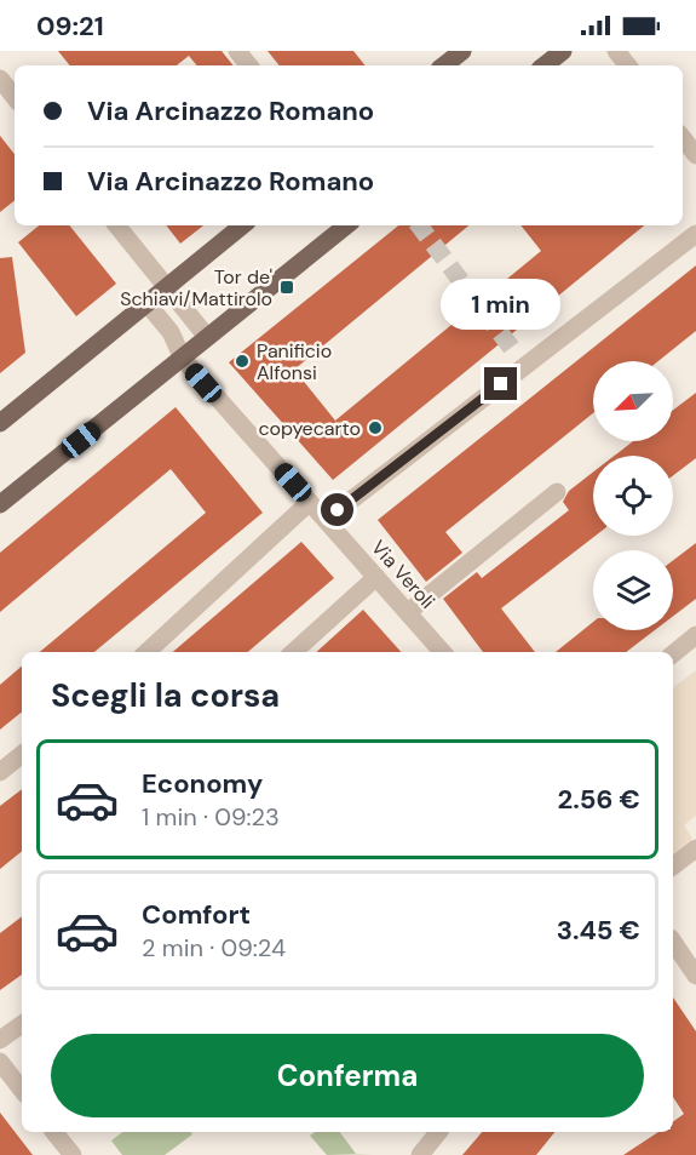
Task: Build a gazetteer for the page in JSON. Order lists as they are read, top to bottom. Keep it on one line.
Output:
{"streets":{"street":["Via Veroli"]},"places":{"transit":["Tor de' Schiavi/Mattirolo"],"other":["Panificio Alfonsi","copyecarto"]},"north":"bottom left","page":{"status":"09:21","banner":["Via Arcinazzo Romano","Via Arcinazzo Romano"],"bubble":"1 min","heading":"Scegli la corsa","list":[{"name":"Economy","note":"1 min · 09:23","value":"2.56 €"},{"name":"Comfort","note":"2 min · 09:24","value":"3.45 €"}],"buttons":"Conferma"}}
